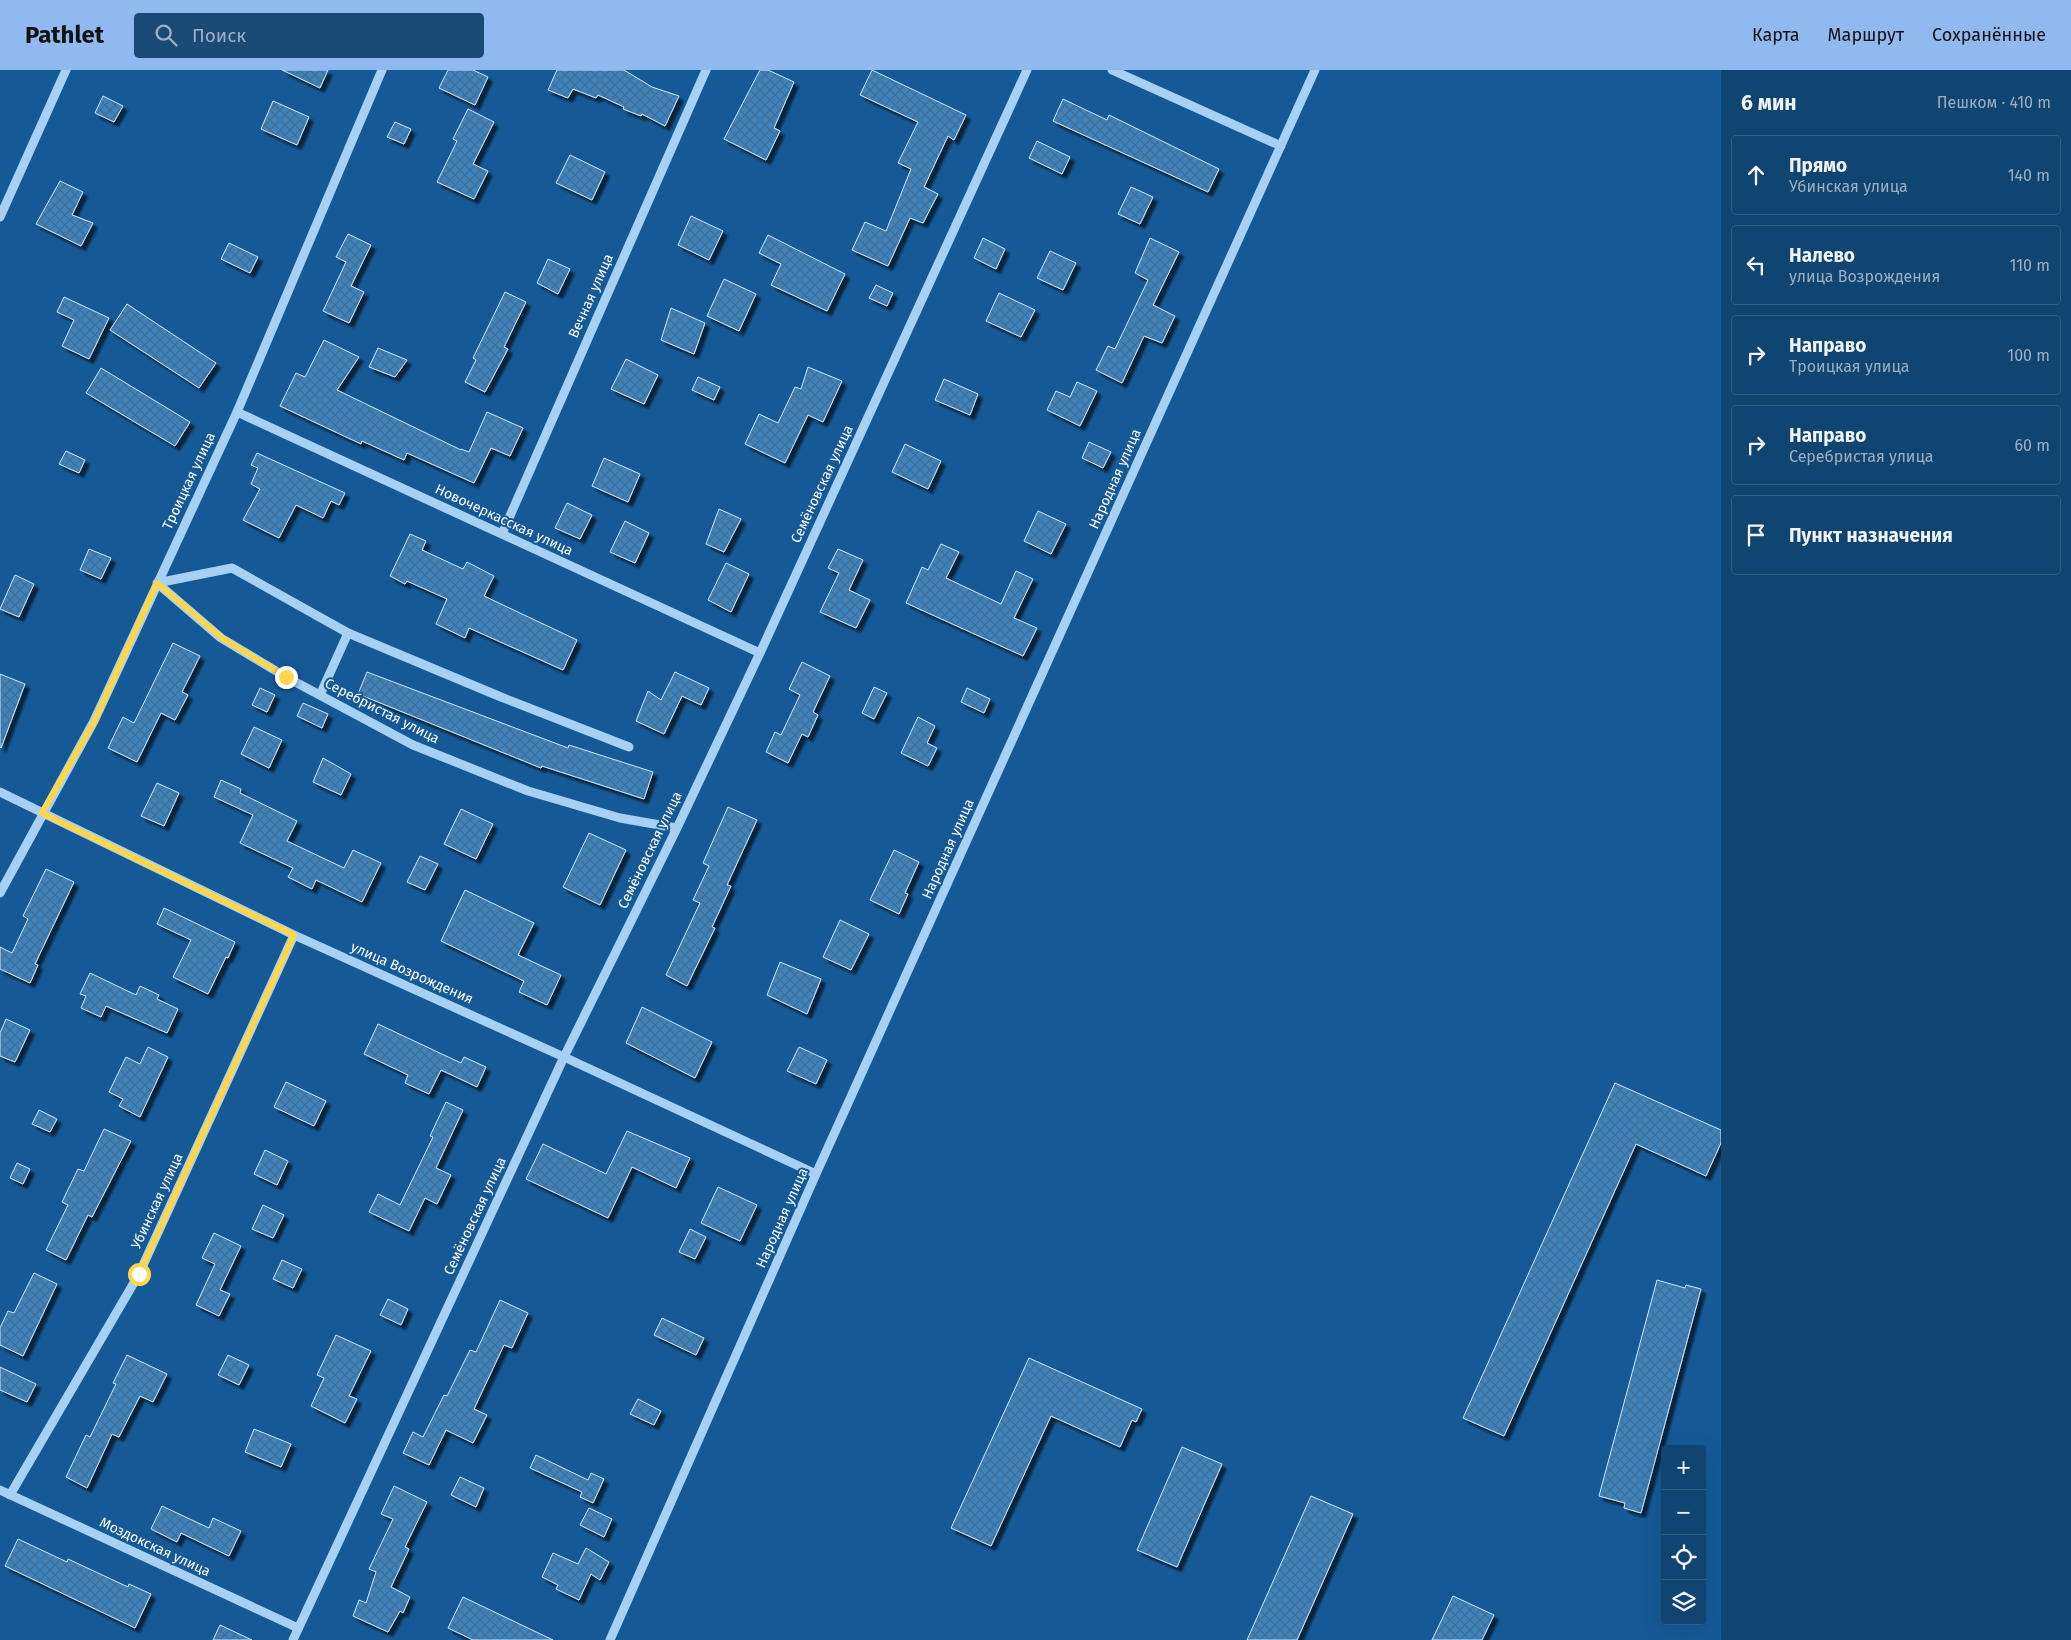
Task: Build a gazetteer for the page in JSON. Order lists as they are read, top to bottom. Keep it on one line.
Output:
{"streets":{"street":["Вечная улица","Народная улица","Троицкая улица","Семёновская улица","Новочеркасская улица","Серебристая улица","улица Возрождения","Убинская улица","Моздокская улица"]},"crossings":[["Вечная улица","Новочеркасская улица"],["Народная улица","улица Возрождения"],["Троицкая улица","Новочеркасская улица"],["Троицкая улица","Серебристая улица"],["Троицкая улица","улица Возрождения"],["Семёновская улица","Новочеркасская улица"],["Семёновская улица","Серебристая улица"],["Семёновская улица","улица Возрождения"],["Семёновская улица","Моздокская улица"],["улица Возрождения","Убинская улица"],["Убинская улица","Моздокская улица"]],"page":{"header":"Pathlet","search":"Поиск","nav":["Карта","Маршрут","Сохранённые"],"heading":["6 мин","Пешком · 410 m"],"list":[["Прямо","Убинская улица","140 m"],["Налево","улица Возрождения","110 m"],["Направо","Троицкая улица","100 m"],["Направо","Серебристая улица","60 m"],"Пункт назначения"],"map_buttons":["+","−"]}}
